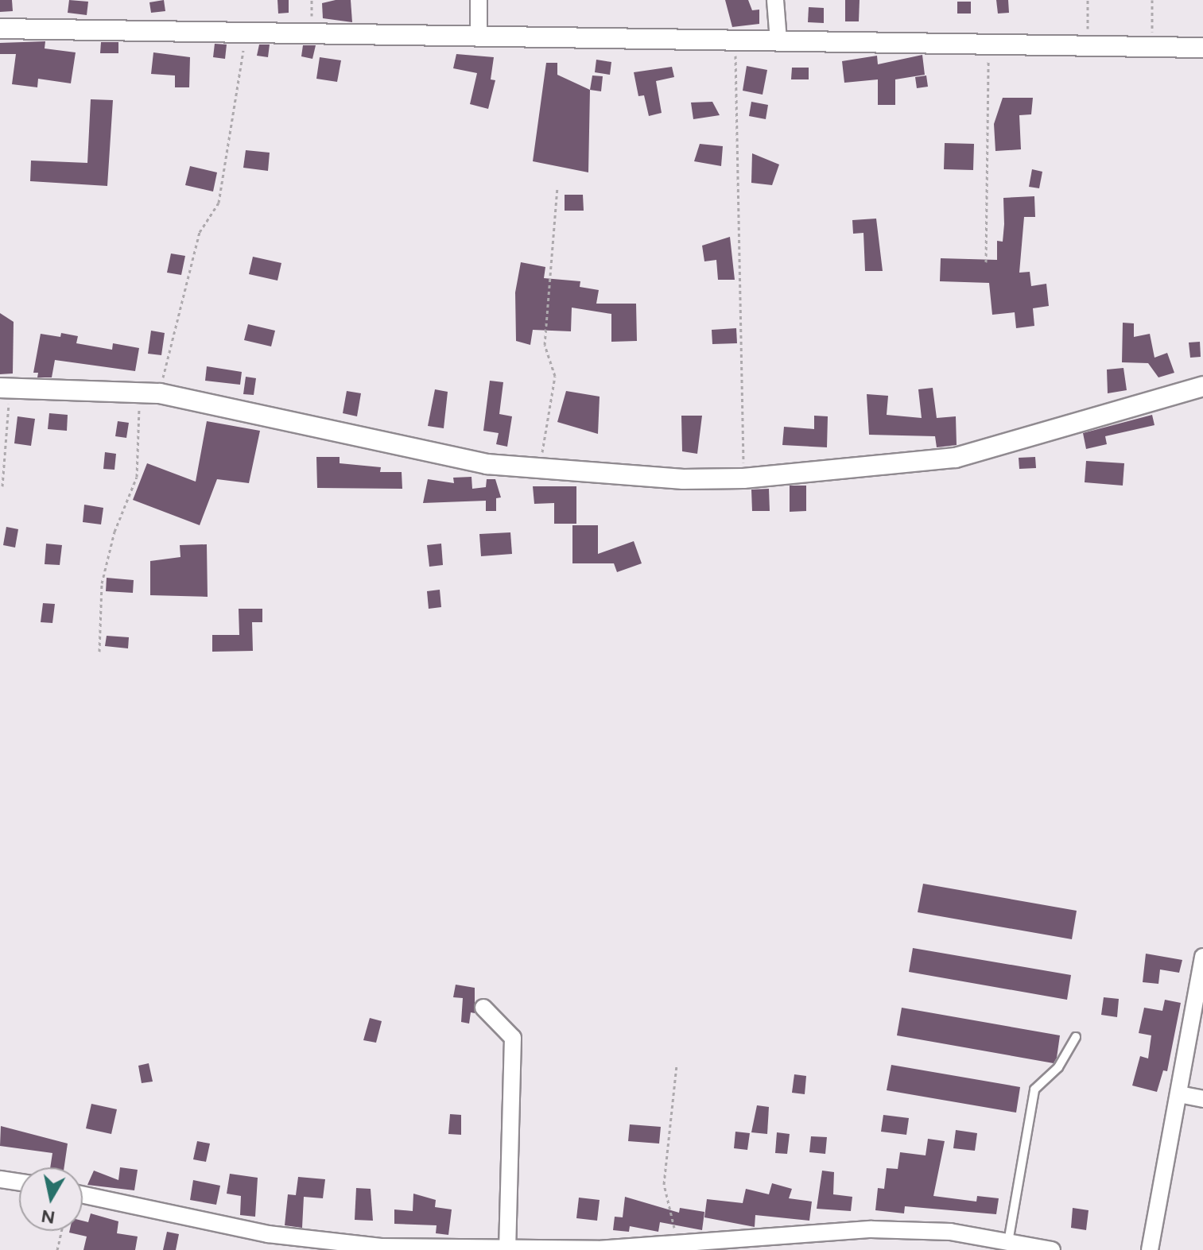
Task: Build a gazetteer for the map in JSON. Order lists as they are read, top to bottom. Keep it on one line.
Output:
{"north":"bottom"}
